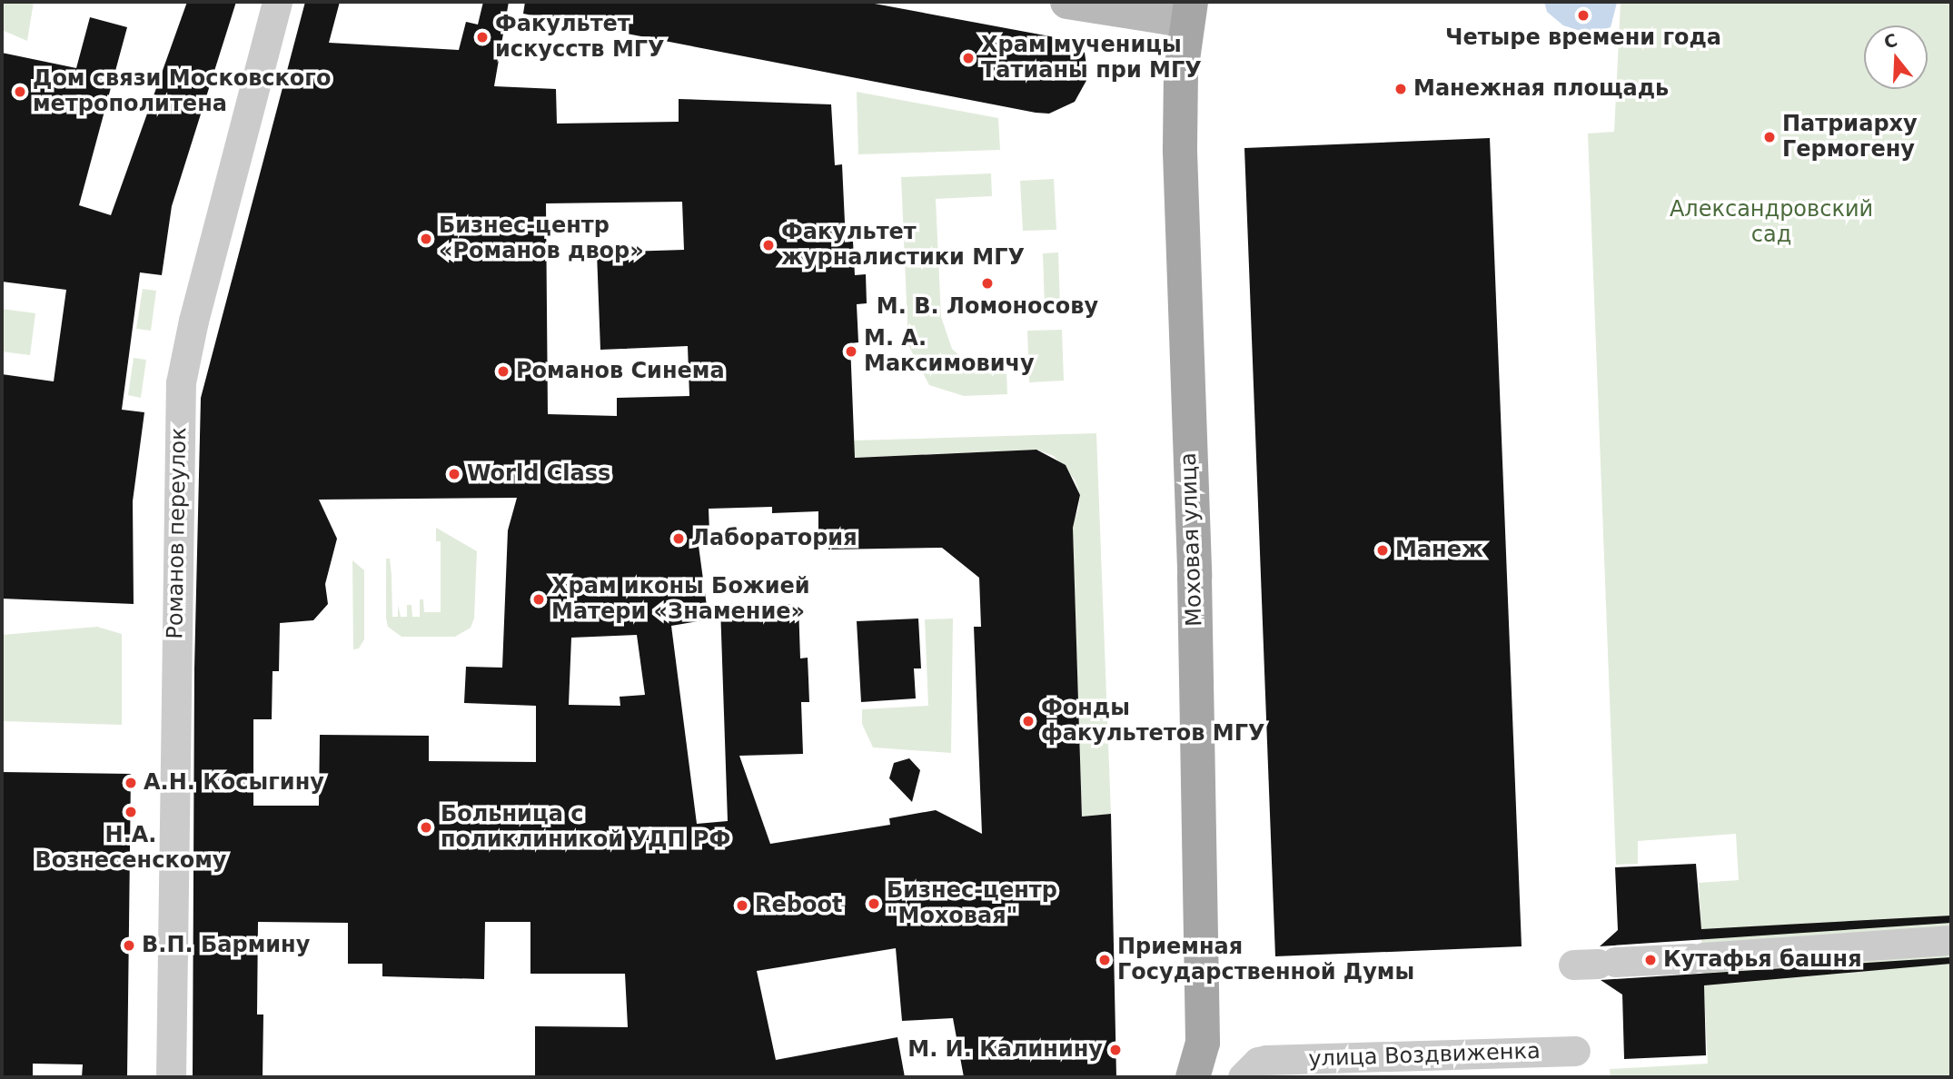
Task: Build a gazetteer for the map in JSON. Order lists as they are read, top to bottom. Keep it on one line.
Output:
{"streets":{"main road":["Моховая улица"],"street":["Романов переулок","улица Воздвиженка"]},"parks":["Александровский сад"],"places":["Четыре времени года","Факультет искусств МГУ","Храм мученицы Татианы при МГУ","Манежная площадь","Дом связи Московского метрополитена","Патриарху Гермогену","Бизнес-центр «Романов двор»","Факультет журналистики МГУ","М. В. Ломоносову","М. А. Максимовичу","Романов Синема","World Class","Лаборатория","Манеж","Храм иконы Божией Матери «Знамение»","Фонды факультетов МГУ","А.Н. Косыгину","Н.А. Вознесенскому","Больница с поликлиникой УДП РФ","Бизнес-центр \"Моховая\"","Reboot","В.П. Бармину","Приемная Государственной Думы","Кутафья башня","М. И. Калинину"],"north":"top"}
